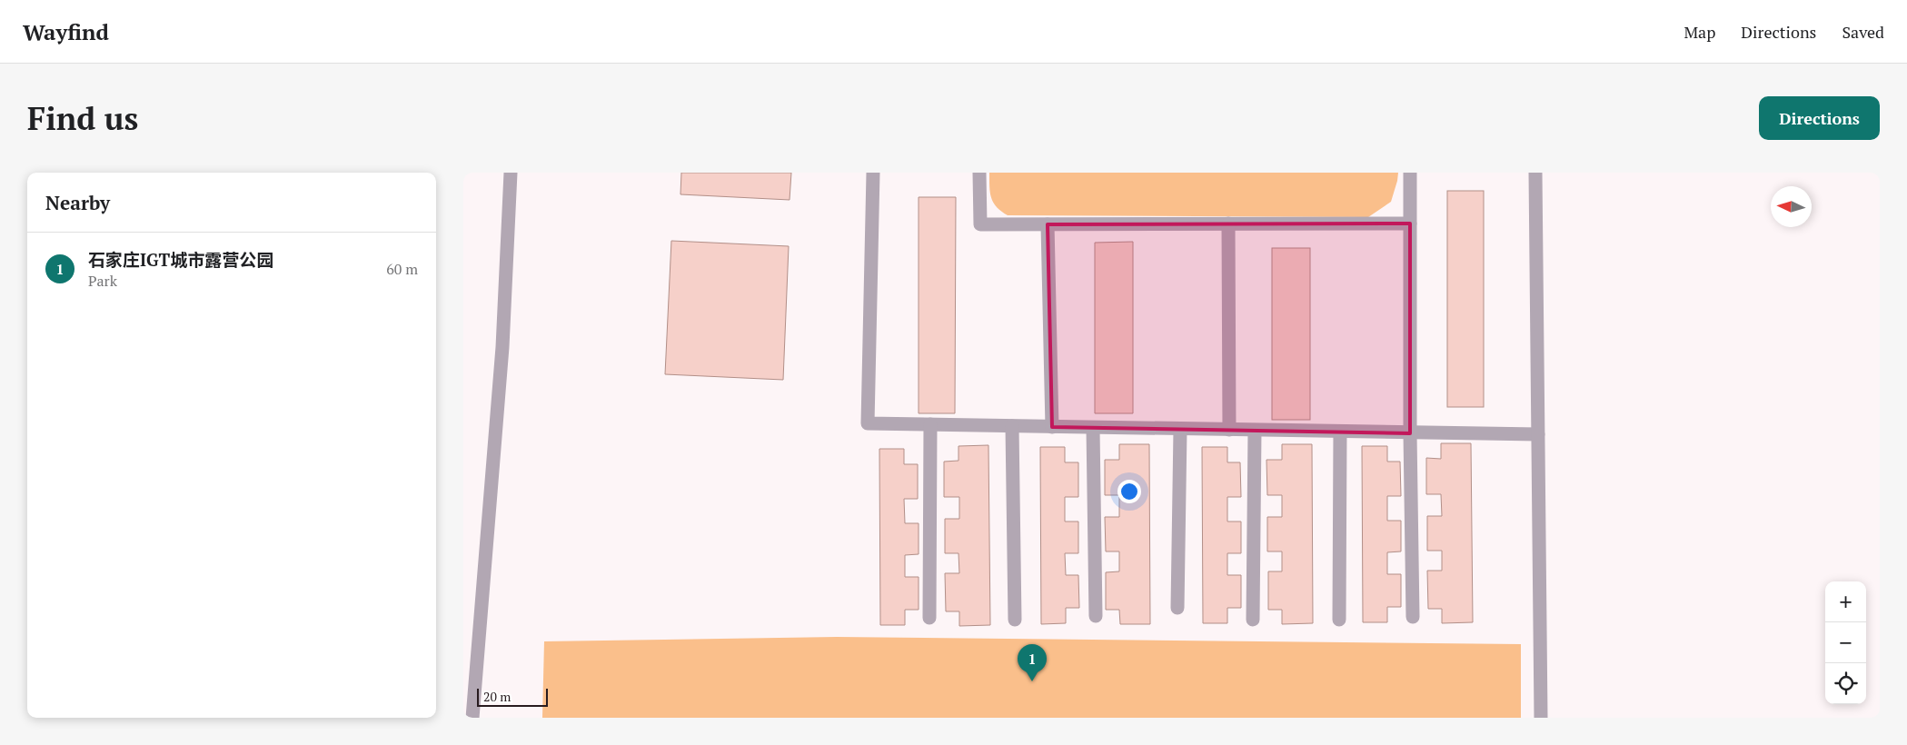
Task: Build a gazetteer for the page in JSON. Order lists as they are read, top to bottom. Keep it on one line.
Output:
{"scale_bar":"20 m","north":"left","page":{"header":"Wayfind","nav":["Map","Directions","Saved"],"buttons":"Directions","title":"Find us","heading":"Nearby","list":[{"mark":"1","name":"石家庄IGT城市露营公园","note":"Park","value":"60 m"}],"map_buttons":["+","−"],"pins":"1","scale":"20 m"}}
